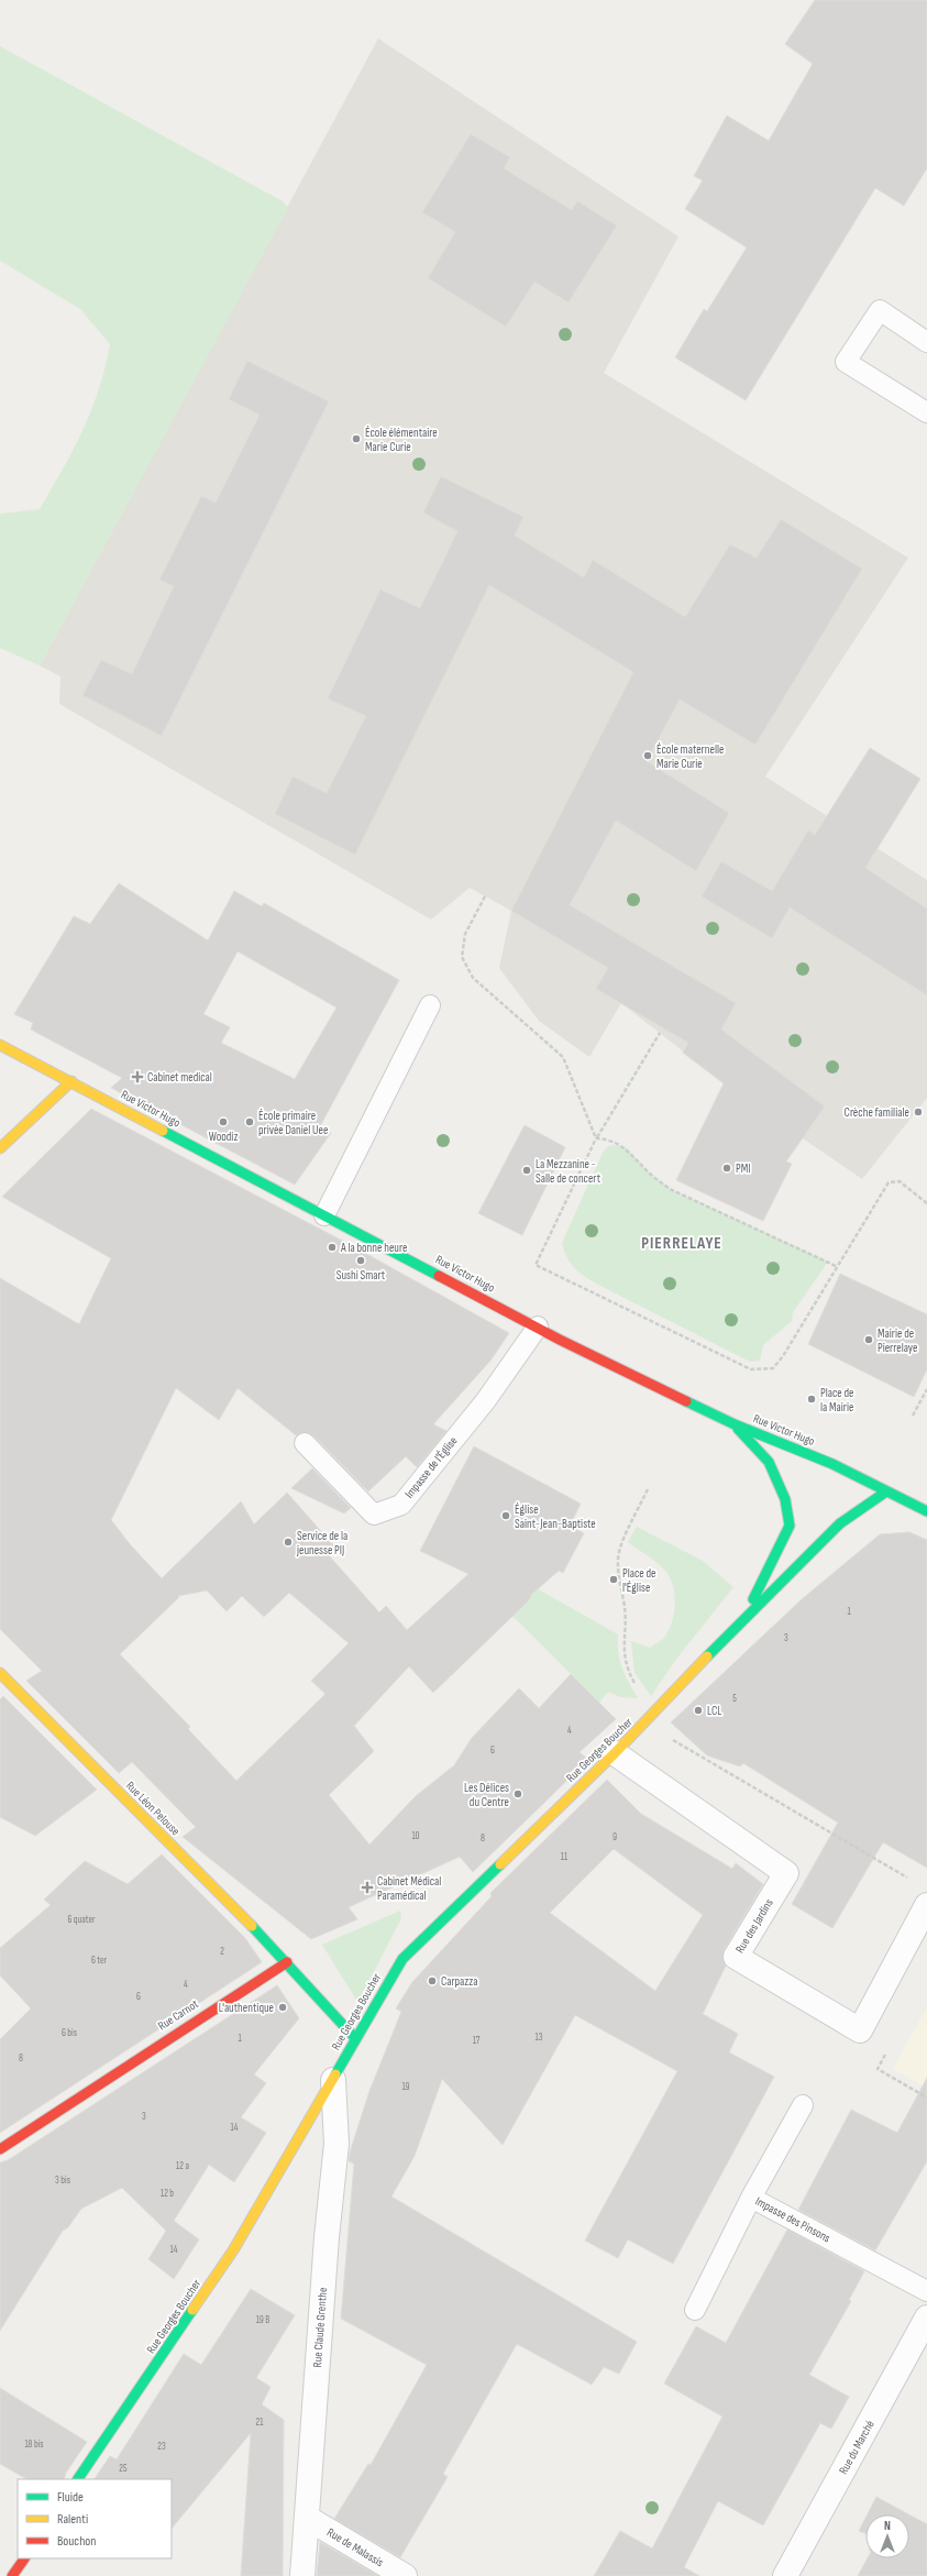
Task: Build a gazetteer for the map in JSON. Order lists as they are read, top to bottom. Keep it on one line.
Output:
{"streets":{"street":["Rue Victor Hugo","Rue Georges Boucher","Rue Léon Pelouse","Rue des Jardins","Rue Carnot","Rue Claude Grenthe","Rue du Marché","Rue de Malassis"],"lane":["Impasse de l'Église","Impasse des Pinsons"]},"crossings":[["Rue Victor Hugo","Impasse de l'Église"],["Rue Victor Hugo","Rue Georges Boucher"],["Rue Georges Boucher","Rue des Jardins"],["Rue Georges Boucher","Rue Claude Grenthe"],["Rue Léon Pelouse","Rue Carnot"],["Rue Claude Grenthe","Rue de Malassis"]],"districts":["PIERRELAYE"],"places":{"other":["École élémentaire Marie Curie","École maternelle Marie Curie","Crèche familiale","Woodiz","École primaire privée Daniel Uee","PMI","La Mezzanine - Salle de concert","A la bonne heure","Sushi Smart","Mairie de Pierrelaye","Place de la Mairie","Église Saint-Jean-Baptiste","Service de la jeunesse PIJ","Place de l'Église","LCL","Les Délices du Centre","Carpazza","L'authentique"],"health":["Cabinet medical","Cabinet Médical Paramédical"]},"house_numbers":["1","3","5","4","6","10","9","8","11","6 quater","2","6 ter","4","6","6 bis","13","1","17","8","19","3","14","12 a","3 bis","12 b","14","19 B","21","18 bis","23","25"],"legend":["Fluide","Ralenti","Bouchon"],"north":"top"}
